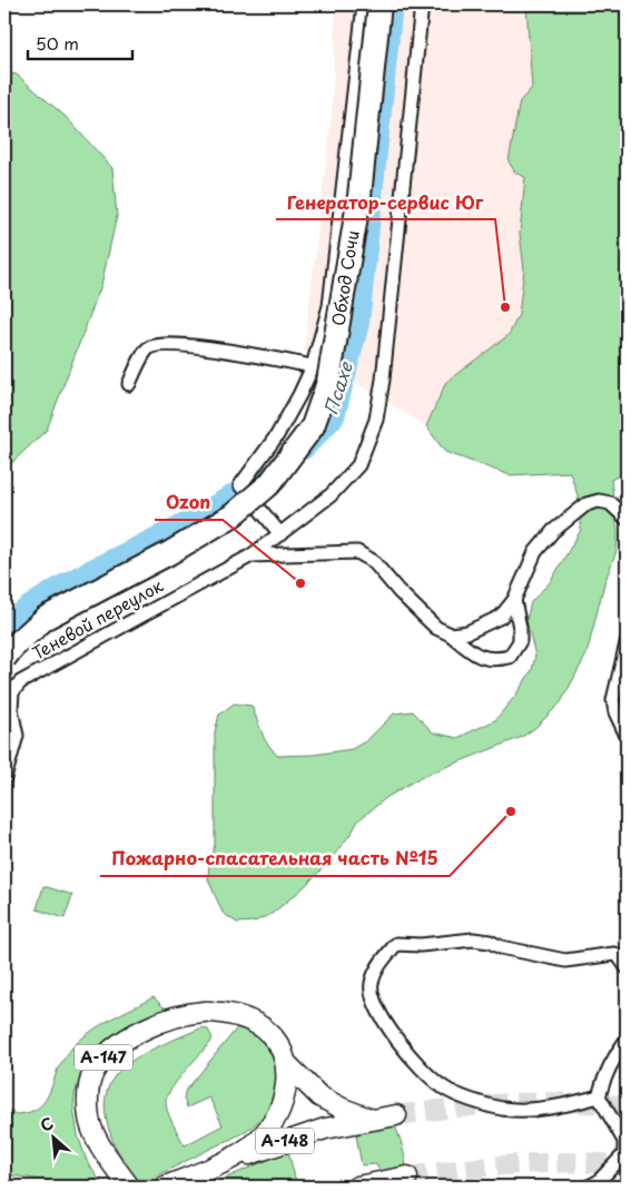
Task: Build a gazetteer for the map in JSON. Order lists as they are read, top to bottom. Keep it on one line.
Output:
{"streets":{"highway":["Обход Сочи"],"main road":["А-147","А-148"],"street":["Теневой переулок"]},"water":["Псахе"],"places":["Генератор-сервис Юг","Ozon","Пожарно-спасательная часть №15"],"scale_bar":"50 m","north":"top left"}
